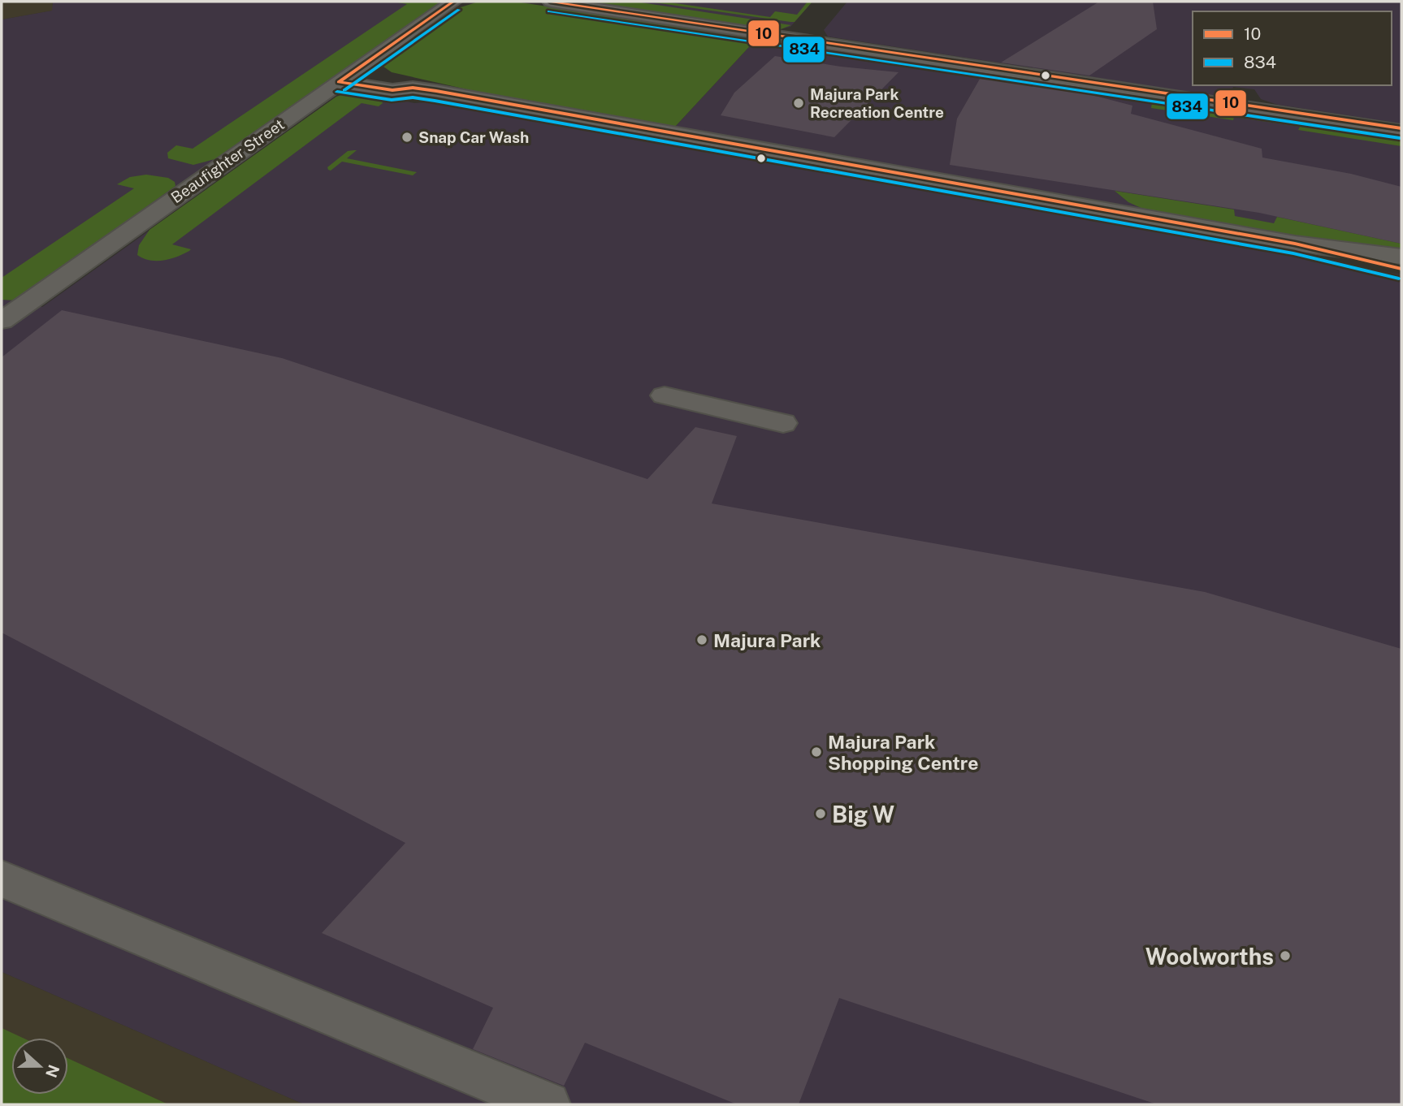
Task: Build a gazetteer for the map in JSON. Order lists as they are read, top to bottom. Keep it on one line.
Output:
{"streets":{"street":["Beaufighter Street"]},"places":["Majura Park Recreation Centre","Snap Car Wash","Majura Park","Majura Park Shopping Centre","Big W","Woolworths"],"lines":["transit line 10","transit line 834"],"legend":["10","834"],"north":"right"}
